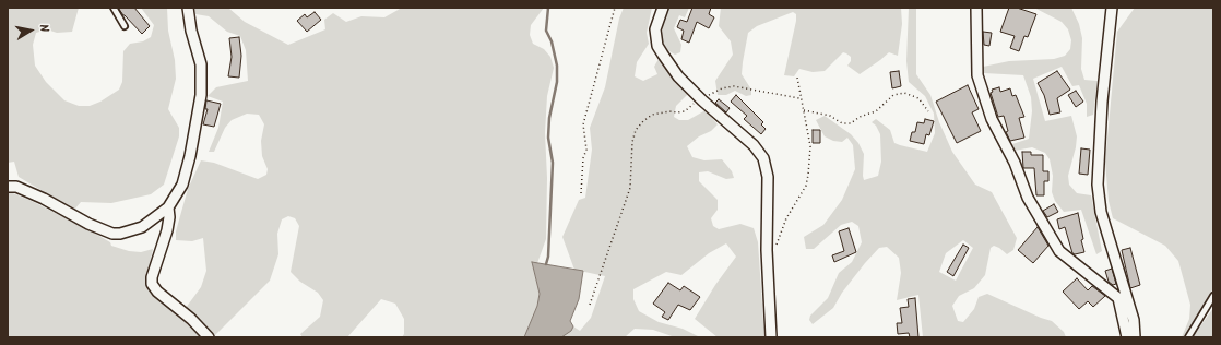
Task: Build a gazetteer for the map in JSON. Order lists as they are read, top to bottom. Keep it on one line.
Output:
{"north":"right"}
